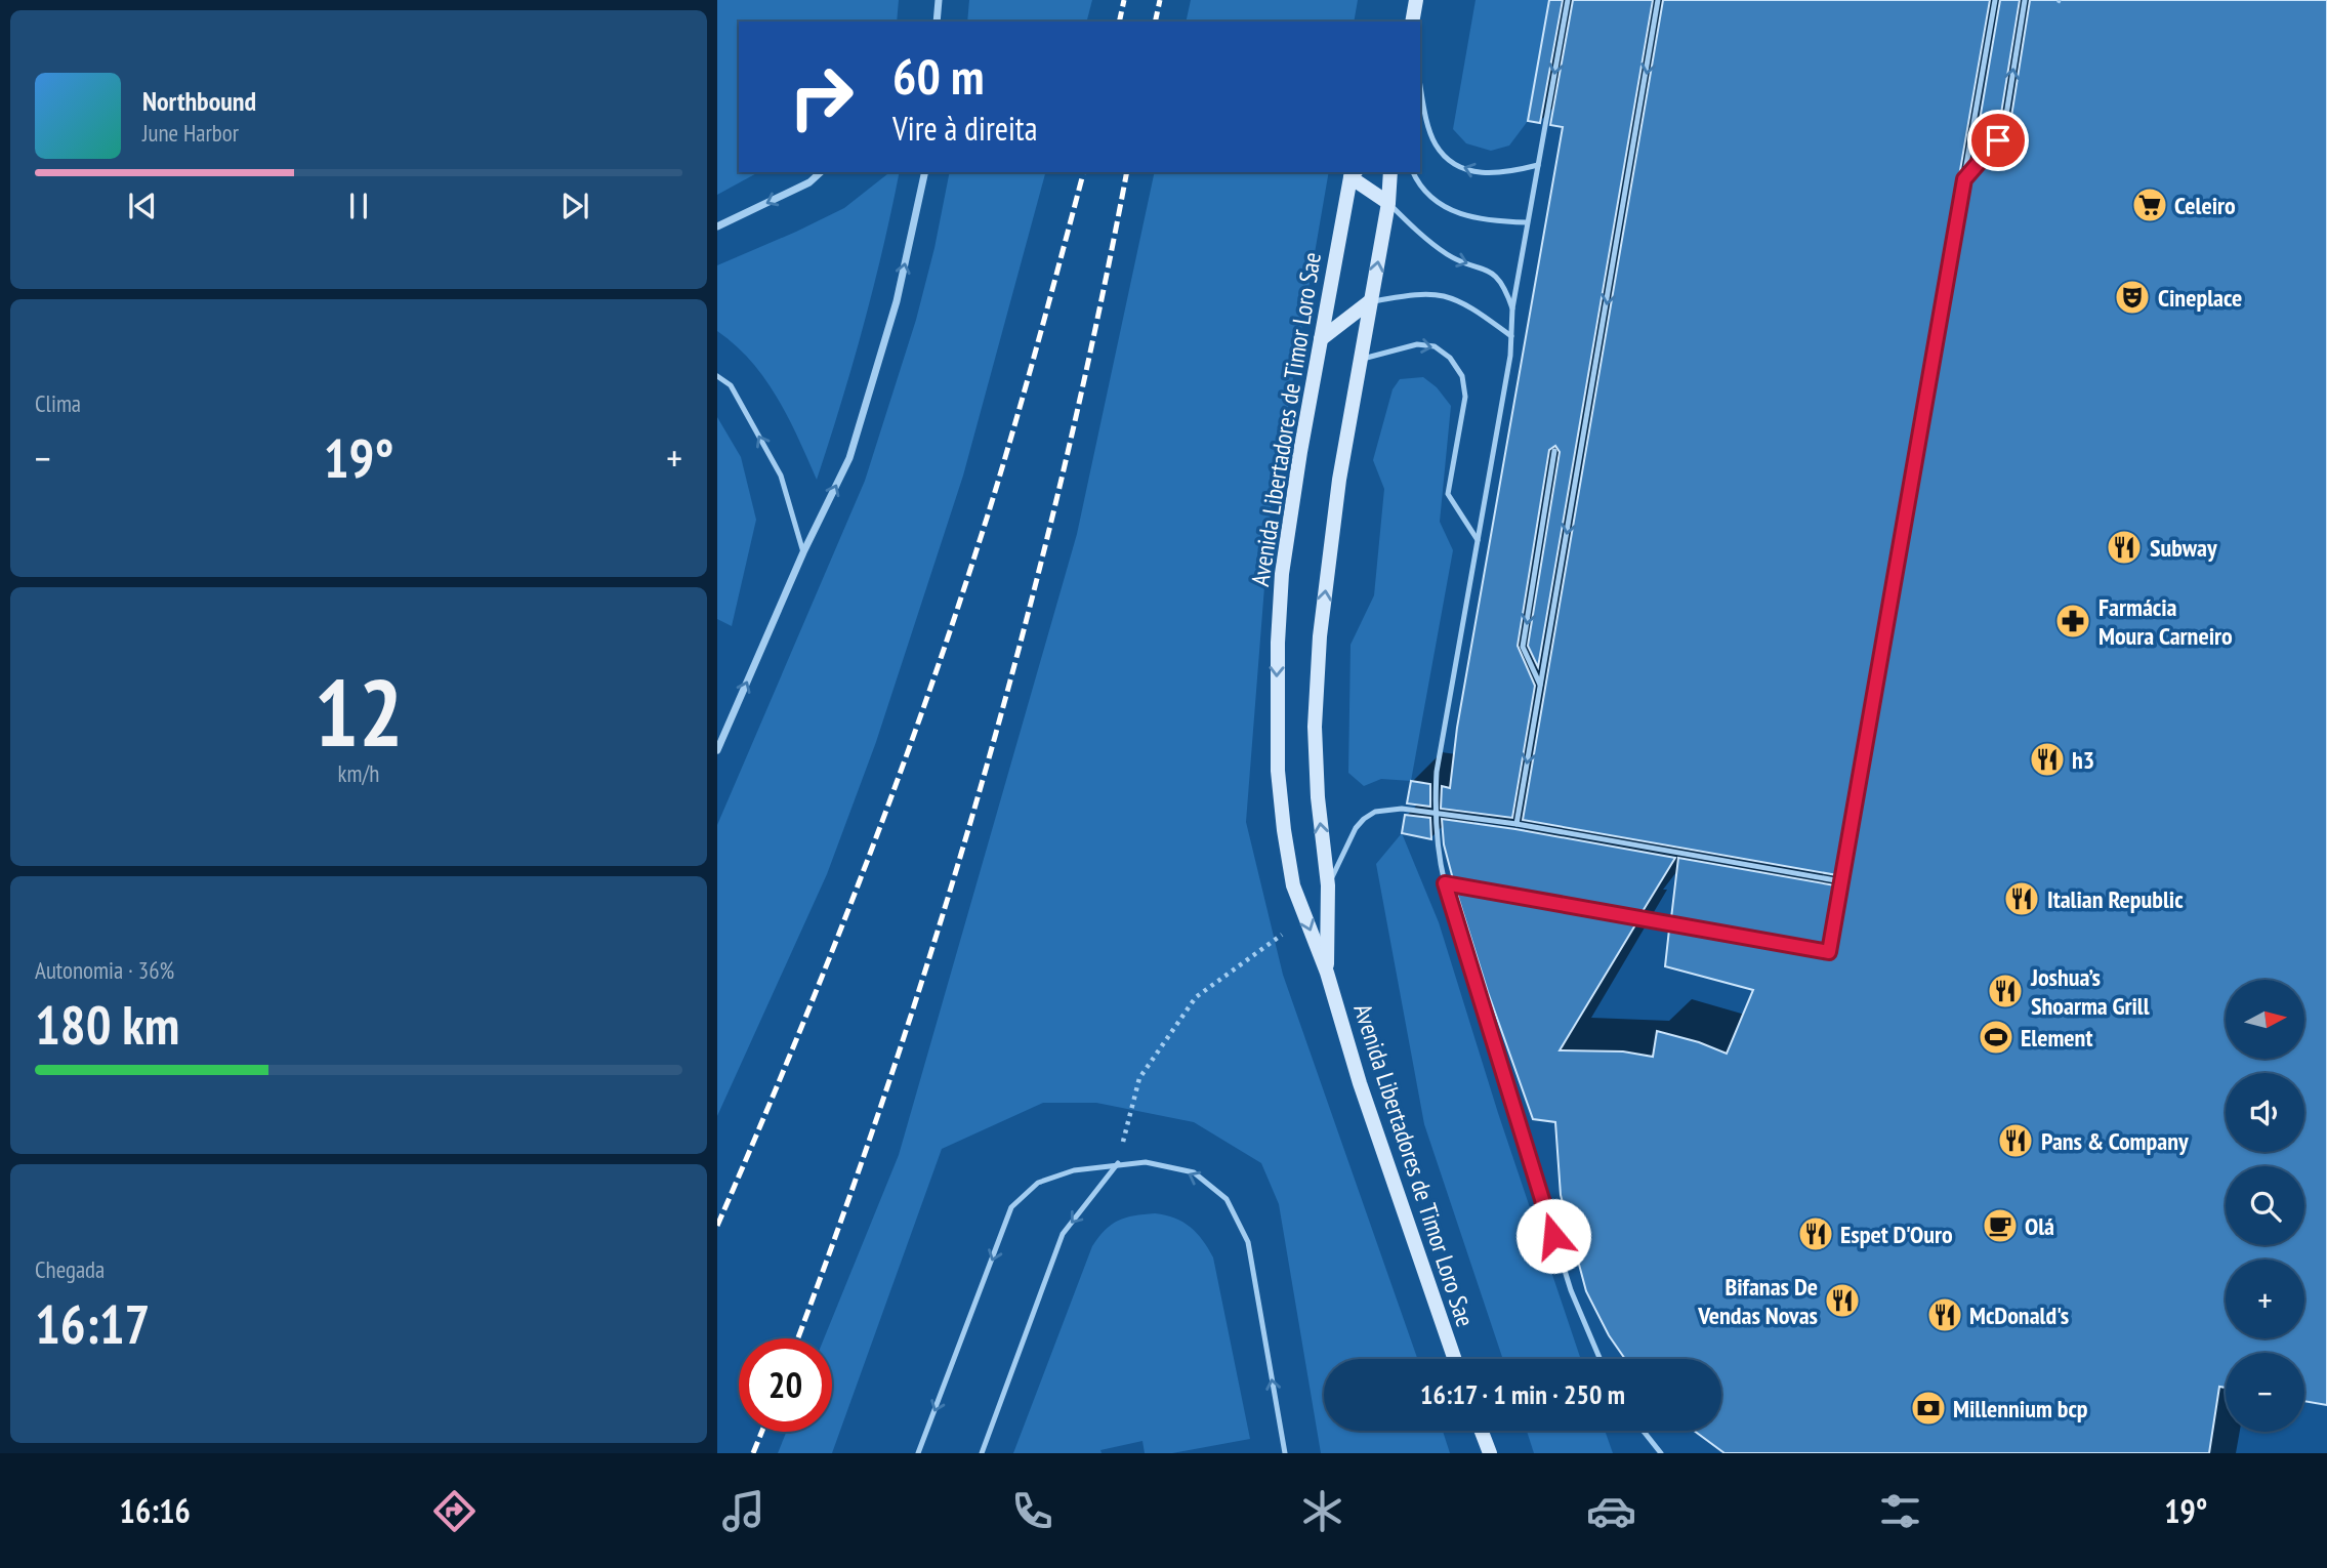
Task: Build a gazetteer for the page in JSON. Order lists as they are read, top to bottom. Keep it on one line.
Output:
{"streets":{"main road":["Avenida Libertadores de Timor Loro Sae"]},"places":{"supermarket":["Celeiro"],"theatre":["Cineplace"],"restaurant":["Subway","h3","Italian Republic","Joshua’s Shoarma Grill","Pans & Company","Espet D'Ouro","Bifanas De Vendas Novas","McDonald's"],"pharmacy":["Farmácia Moura Carneiro"],"sports":["Element"],"cafe":["Olá"],"bank":["Millennium bcp"]},"north":"right","page":{"turn":["60 m","Vire à direita"],"song":["Northbound","June Harbor"],"tile":["Clima",["12","km/h"],["Autonomia · 36%","180 km"],["Chegada","16:17"]],"heat":["−","19°","+"],"map_buttons":["+","−"],"limit":"20","trip":"16:17 · 1 min · 250 m","tabs":["16:16","19°"]}}
